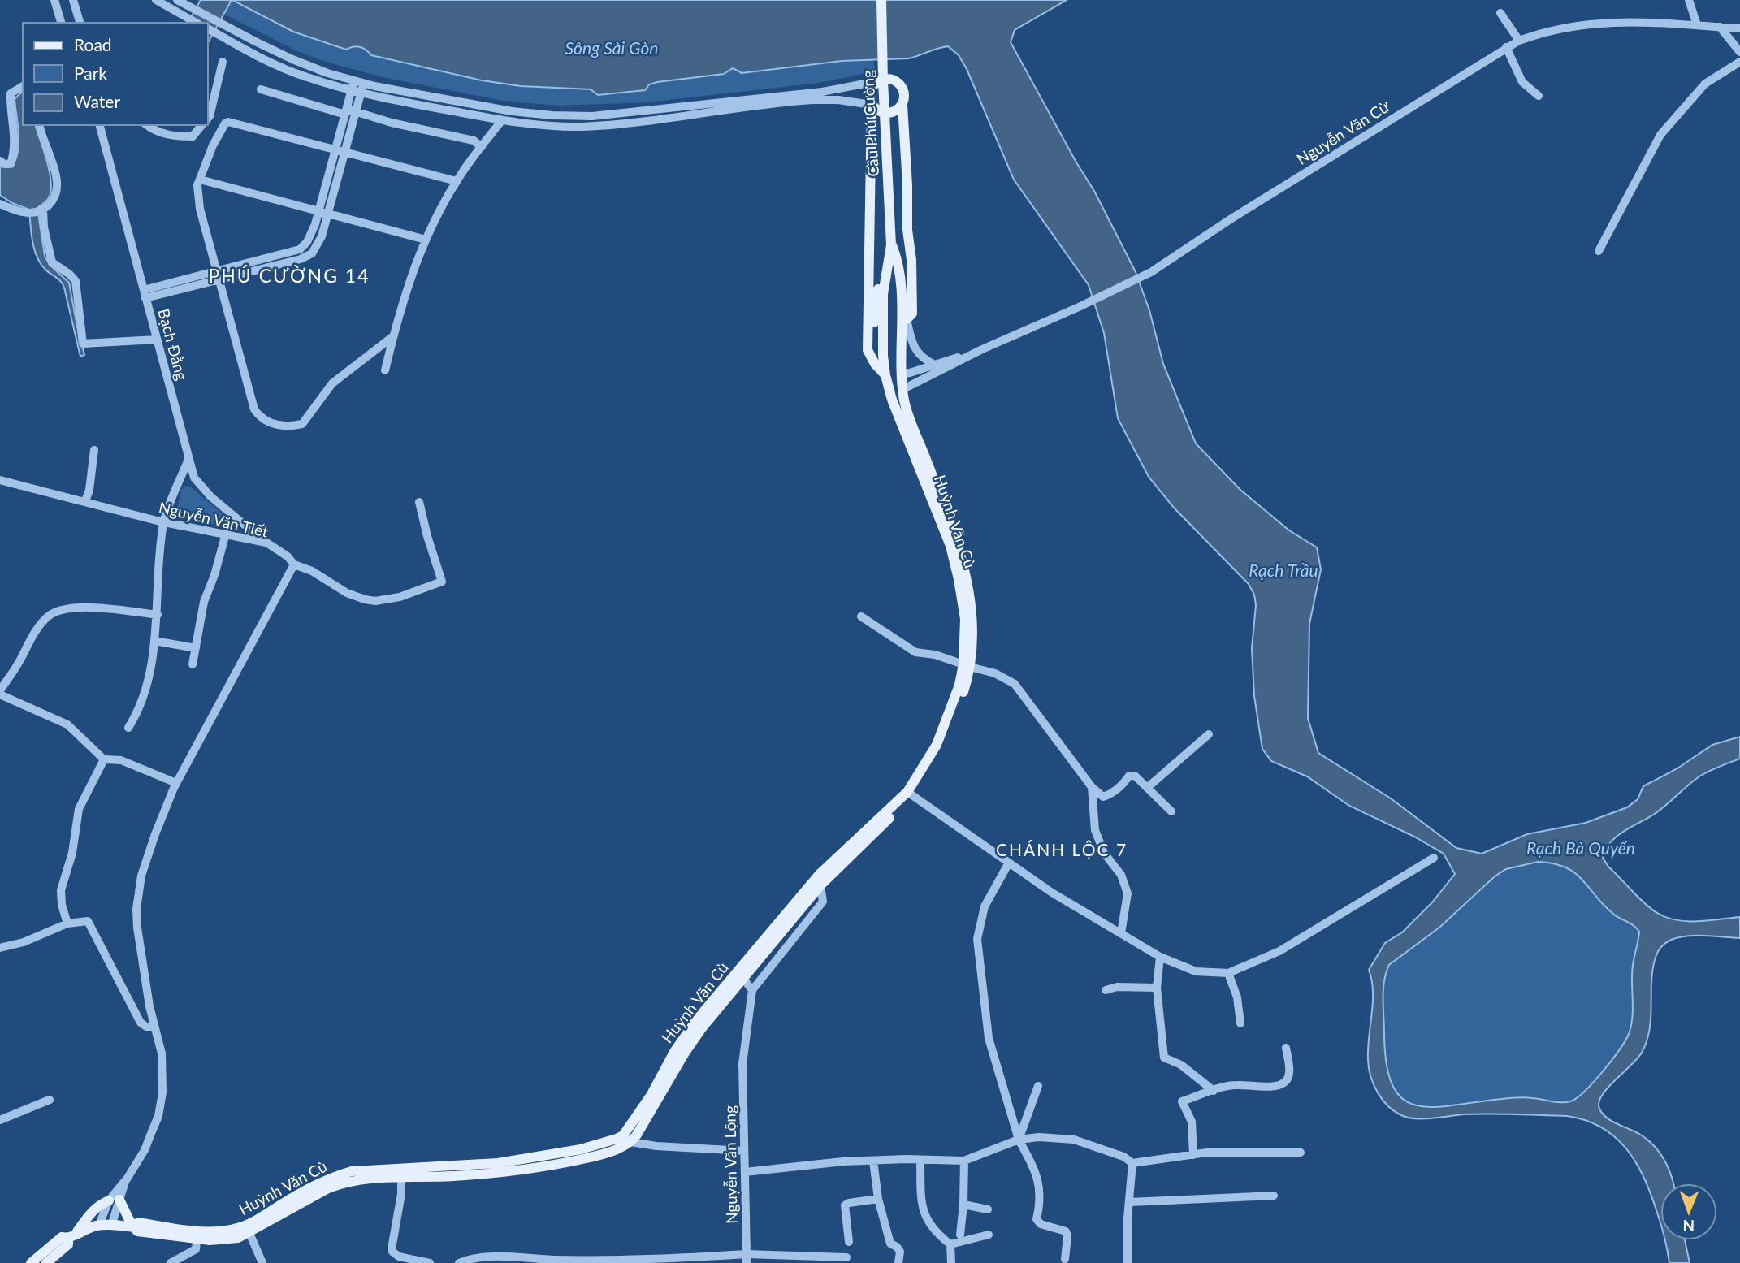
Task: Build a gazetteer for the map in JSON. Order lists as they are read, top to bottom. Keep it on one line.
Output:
{"streets":{"main road":["Cầu Phú Cường","Huỳnh Văn Cù"],"street":["Nguyễn Văn Cừ","Bạch Đằng","Nguyễn Văn Tiết","Nguyễn Văn Lộng"]},"crossings":[["Cầu Phú Cường","Huỳnh Văn Cù"],["Bạch Đằng","Nguyễn Văn Tiết"]],"districts":["PHÚ CƯỜNG 14","CHÁNH LỘC 7"],"water":["Sông Sài Gòn","Rạch Trầu","Rạch Bà Quyến"],"legend":["Road","Park","Water"],"north":"bottom"}
